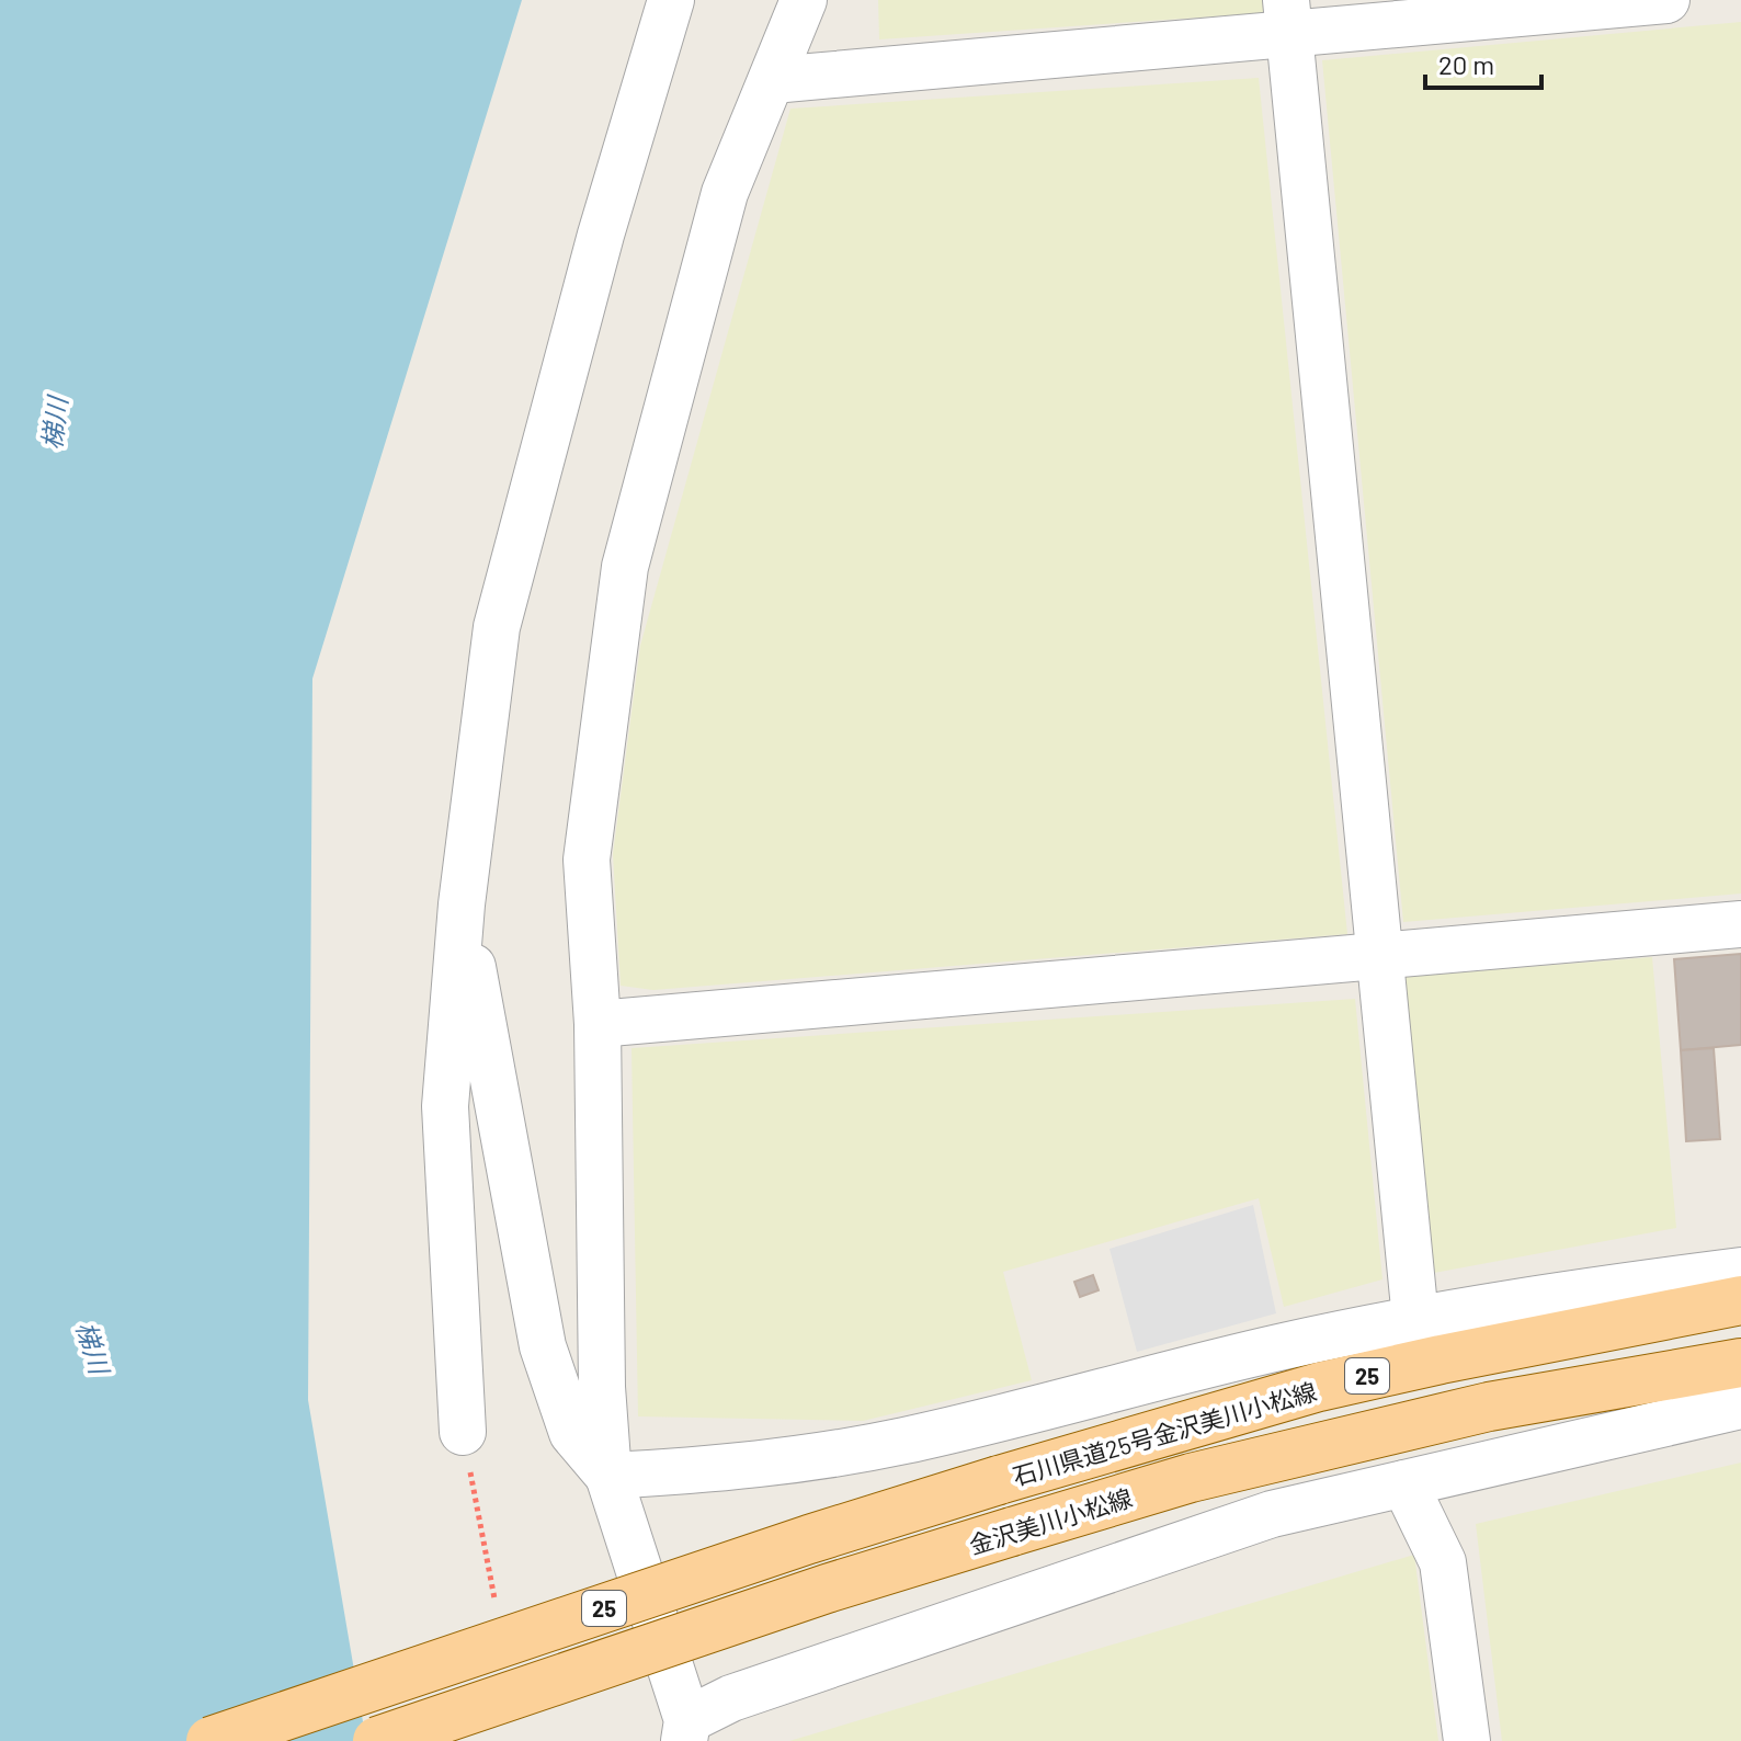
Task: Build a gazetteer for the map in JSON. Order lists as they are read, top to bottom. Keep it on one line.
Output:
{"streets":{"main road":["25","石川県道25号金沢美川小松線","金沢美川小松線"]},"water":["梯川"],"scale_bar":"20 m"}
